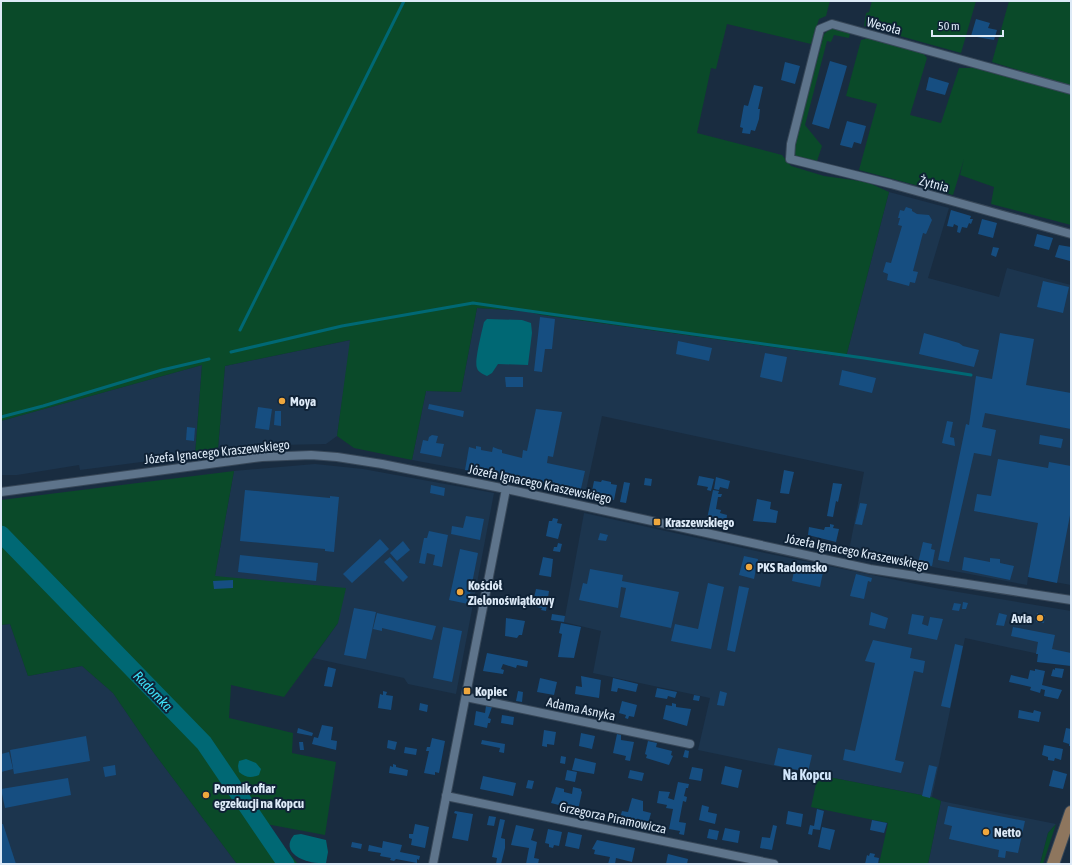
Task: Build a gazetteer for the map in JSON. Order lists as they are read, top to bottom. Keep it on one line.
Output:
{"streets":{"street":["Wesoła","Żytnia","Józefa Ignacego Kraszewskiego","Adama Asnyka","Grzegorza Piramowicza"]},"crossings":[["Wesoła","Żytnia"]],"districts":["Na Kopcu"],"water":["Radomka"],"places":{"other":["Moya","PKS Radomsko","Kościół Zielonoświątkowy","Avia","Pomnik ofiar egzekucji na Kopcu","Netto"],"transit":["Kraszewskiego","Kopiec"]},"scale_bar":"50 m"}
